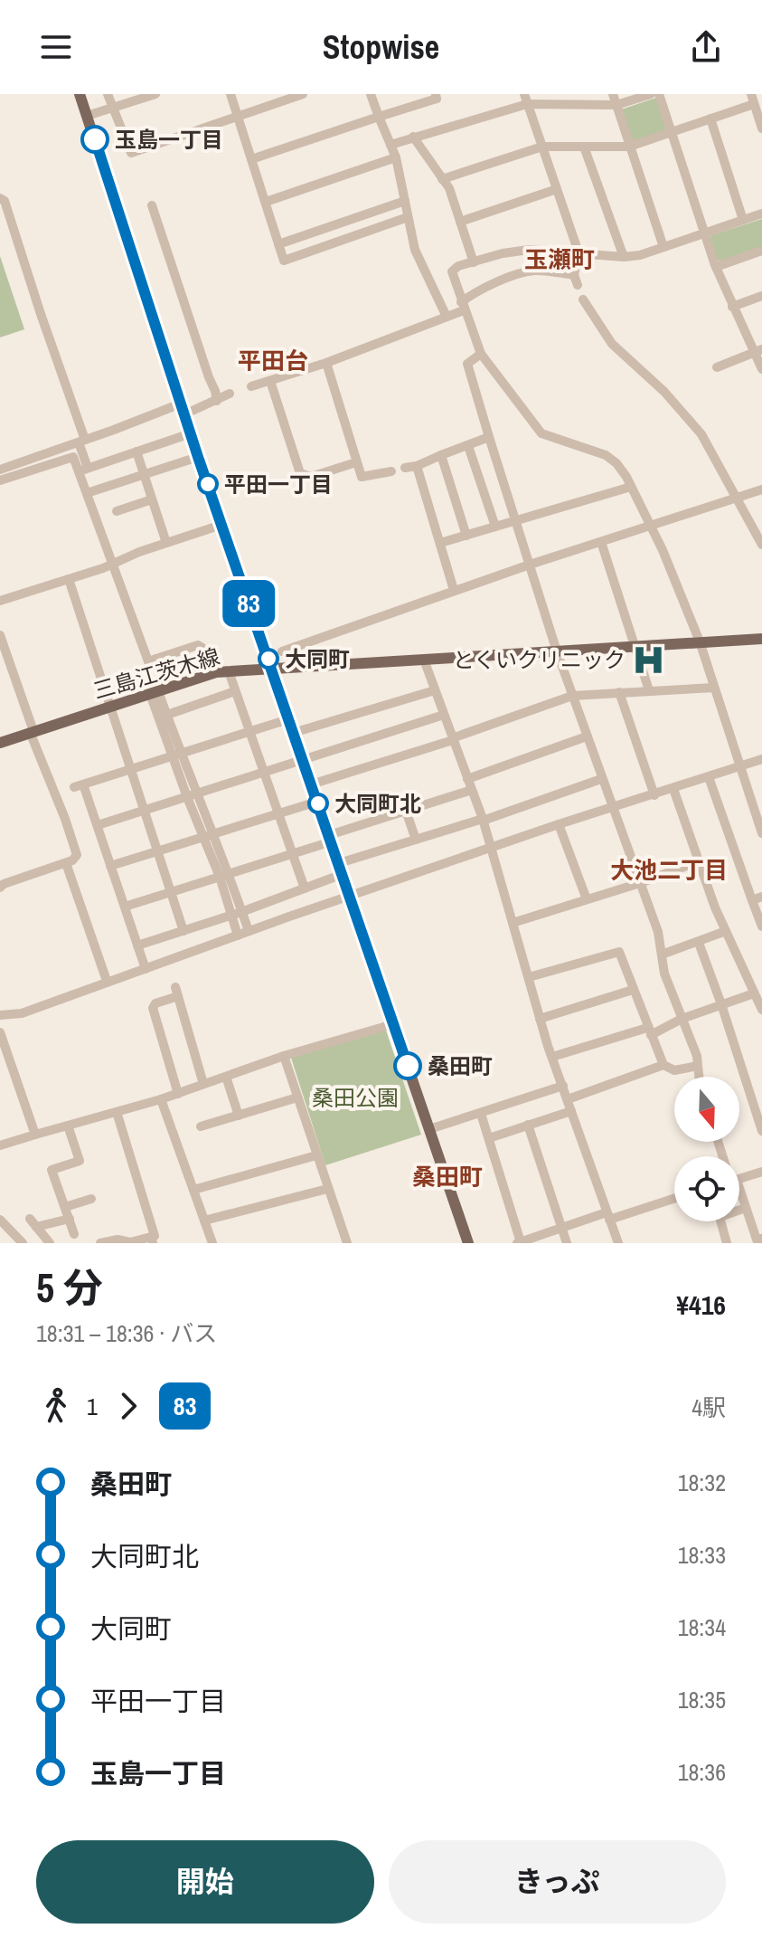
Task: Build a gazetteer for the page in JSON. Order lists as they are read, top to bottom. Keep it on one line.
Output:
{"streets":{"main road":["三島江茨木線"]},"districts":["玉瀬町","平田台","大池二丁目","桑田町"],"parks":["桑田公園"],"places":{"other":["玉島一丁目","平田一丁目","大同町","大同町北","桑田町"],"hospital":["とくいクリニック"]},"lines":["bus line 83"],"north":"bottom","page":{"header":"Stopwise","on_map":"83","heading":["5 分","18:31 – 18:36 · バス","¥416"],"legs":["1","83","4駅"],"list":[{"name":"桑田町","value":"18:32"},{"name":"大同町北","value":"18:33"},{"name":"大同町","value":"18:34"},{"name":"平田一丁目","value":"18:35"},{"name":"玉島一丁目","value":"18:36"}],"buttons":["開始","きっぷ"]}}
